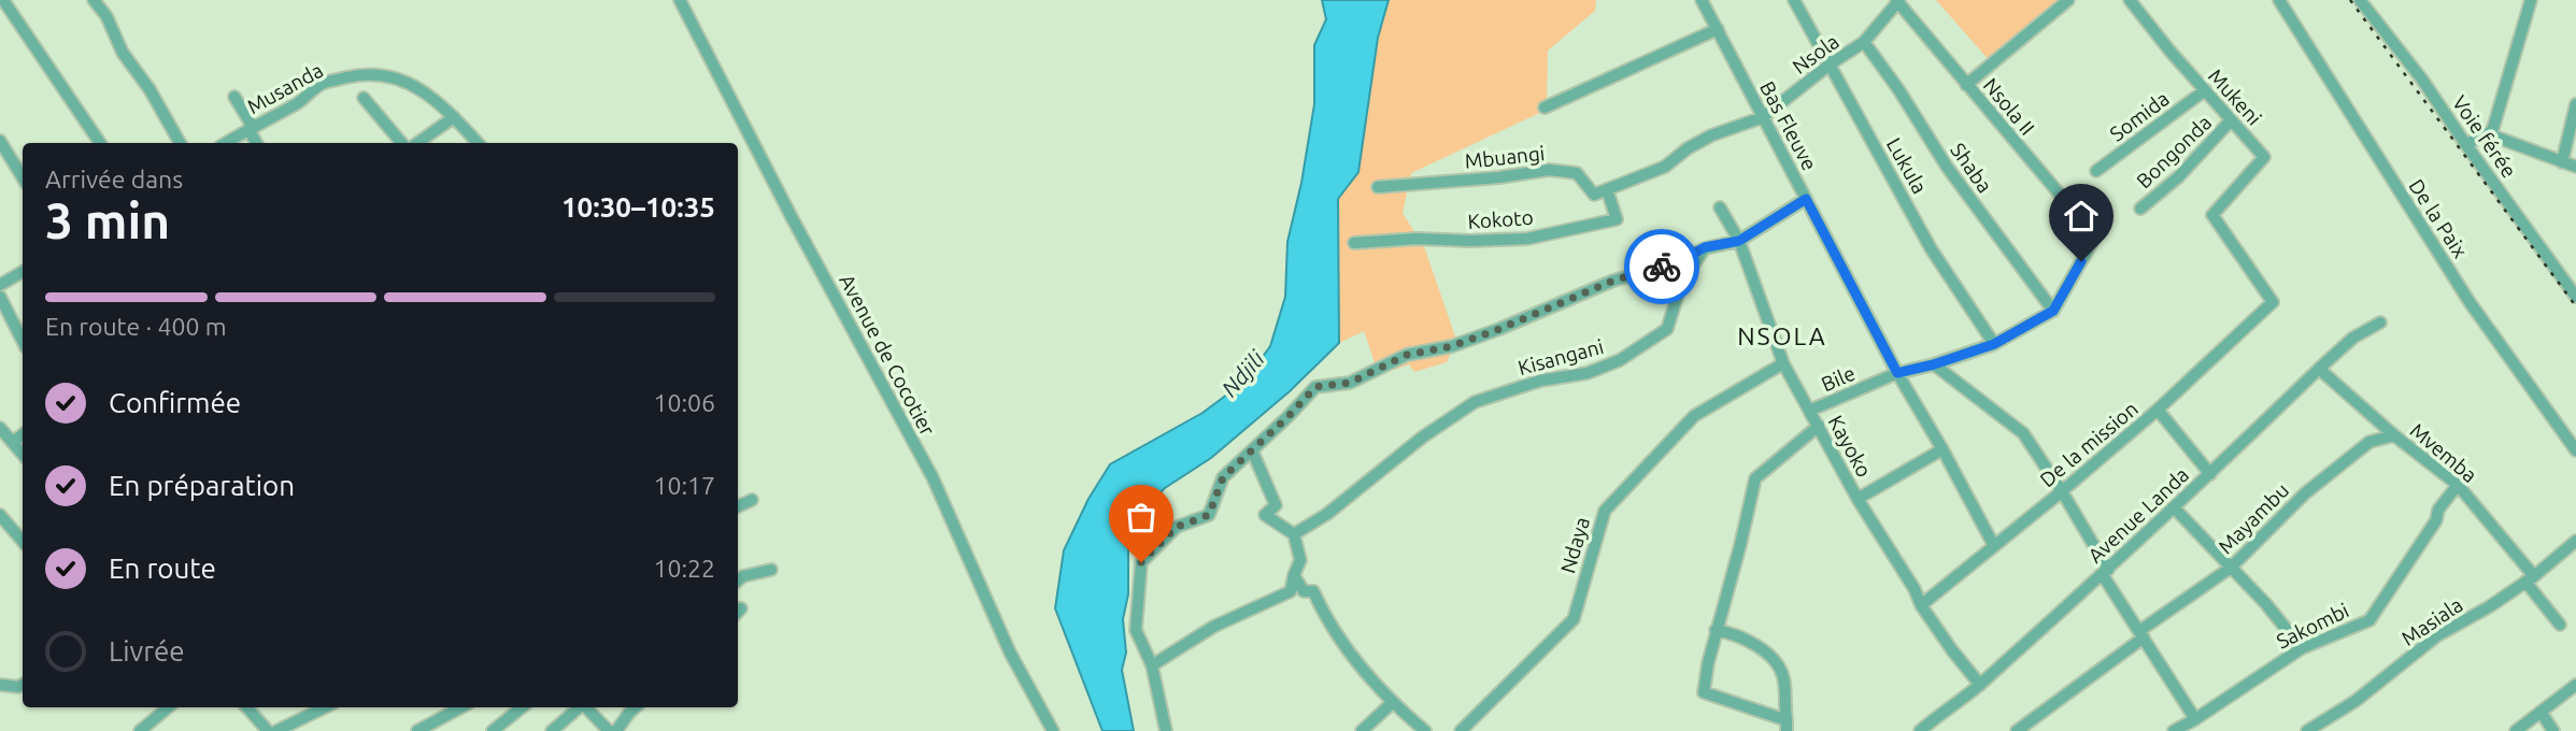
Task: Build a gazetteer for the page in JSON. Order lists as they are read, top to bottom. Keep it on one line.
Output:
{"streets":{"street":["Nsola","Musanda","Mukeni","Nsola II","Somida","Bas Fleuve","Voie férée","Bongonda","Mbuangi","Lukula","Shaba","De la Paix","Kokoto","Avenue de Cocotier","Kisangani","Bile","De la mission","Kayoko","Mvemba","Avenue Landa","Mayambu","Ndaya","Masiala","Sakombi"]},"crossings":[["Nsola","Nsola II"],["Nsola","Bas Fleuve"],["Nsola","Mbuangi"],["Nsola","Lukula"],["Nsola","Shaba"],["Nsola","Kokoto"],["Mukeni","Somida"],["Mukeni","Bongonda"],["Mukeni","De la mission"],["Nsola II","Shaba"],["Nsola II","Bile"],["Bas Fleuve","Bile"],["Bas Fleuve","De la mission"],["Mbuangi","Kokoto"],["Lukula","Bile"],["Shaba","Bile"],["Bile","Kayoko"],["De la mission","Kayoko"],["Kayoko","Avenue Landa"],["Kayoko","Ndaya"],["Mvemba","Avenue Landa"],["Mvemba","Mayambu"],["Mvemba","Masiala"],["Mvemba","Sakombi"]],"districts":["NSOLA"],"water":["Ndjili"],"page":{"heading":["3 min","Arrivée dans","10:30–10:35"],"bar":"En route · 400 m","list":[["Confirmée","10:06"],["En préparation","10:17"],["En route","10:22"],"Livrée"]}}
